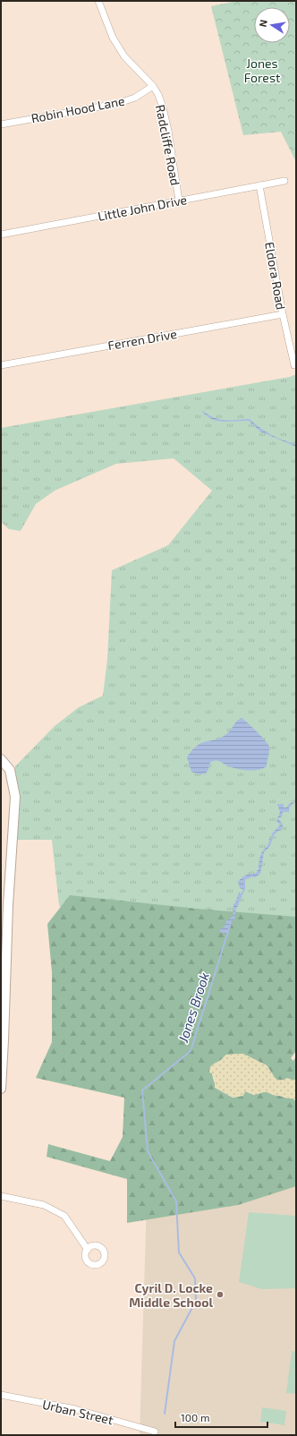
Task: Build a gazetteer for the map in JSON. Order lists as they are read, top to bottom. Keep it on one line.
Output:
{"streets":{"street":["Robin Hood Lane","Radcliffe Road","Little John Drive","Eldora Road","Ferren Drive","Urban Street"]},"crossings":[["Robin Hood Lane","Radcliffe Road"],["Radcliffe Road","Little John Drive"],["Little John Drive","Eldora Road"],["Eldora Road","Ferren Drive"]],"water":["Jones Brook"],"parks":["Jones Forest"],"places":["Cyril D. Locke Middle School"],"scale_bar":"100 m","north":"left"}
